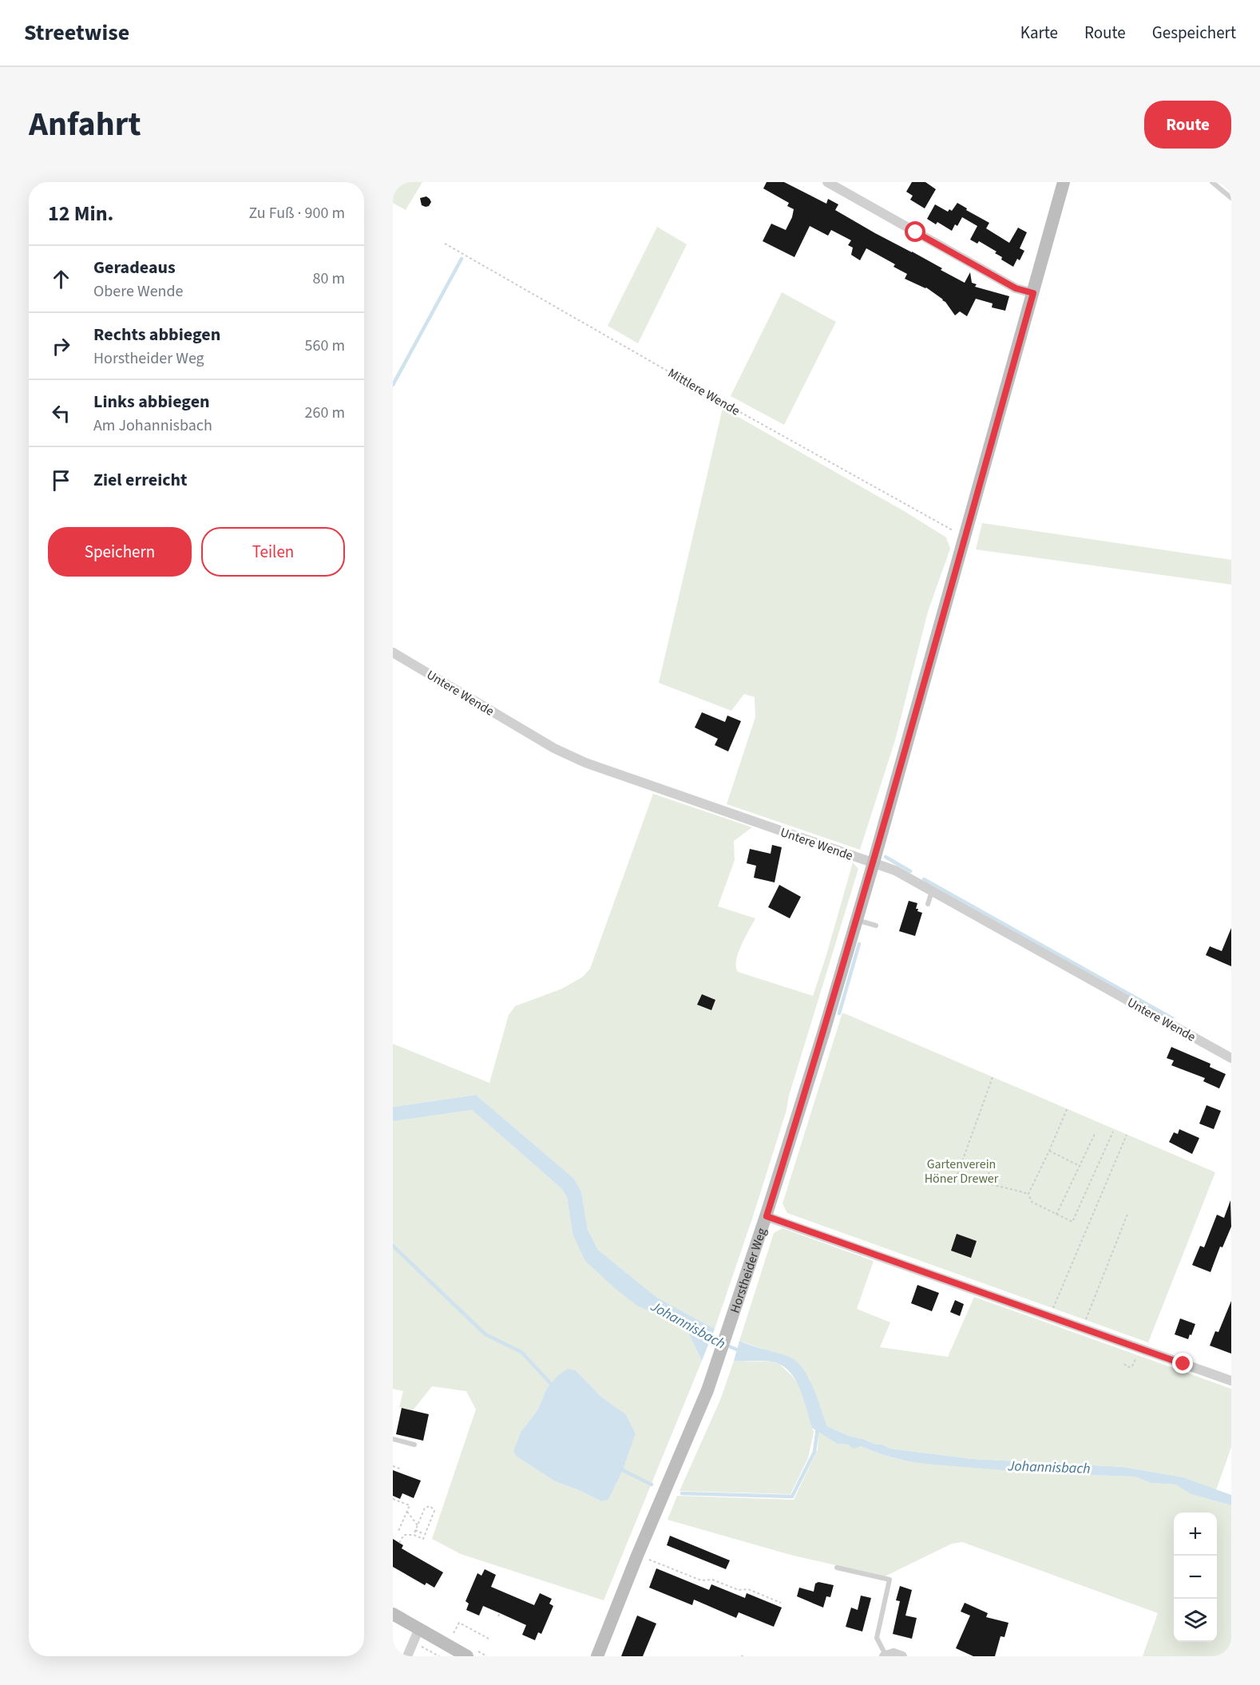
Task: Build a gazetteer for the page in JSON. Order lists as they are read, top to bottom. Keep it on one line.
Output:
{"streets":{"street":["Untere Wende","Horstheider Weg"],"path":["Mittlere Wende"]},"crossings":[["Mittlere Wende","Horstheider Weg"],["Untere Wende","Horstheider Weg"]],"water":["Johannisbach"],"parks":["Gartenverein Höner Drewer"],"page":{"header":"Streetwise","nav":["Karte","Route","Gespeichert"],"title":"Anfahrt","buttons":["Route",["Speichern","Teilen"]],"heading":["12 Min.","Zu Fuß · 900 m"],"list":[["Geradeaus","Obere Wende","80 m"],["Rechts abbiegen","Horstheider Weg","560 m"],["Links abbiegen","Am Johannisbach","260 m"],"Ziel erreicht"],"map_buttons":["+","−"]}}
